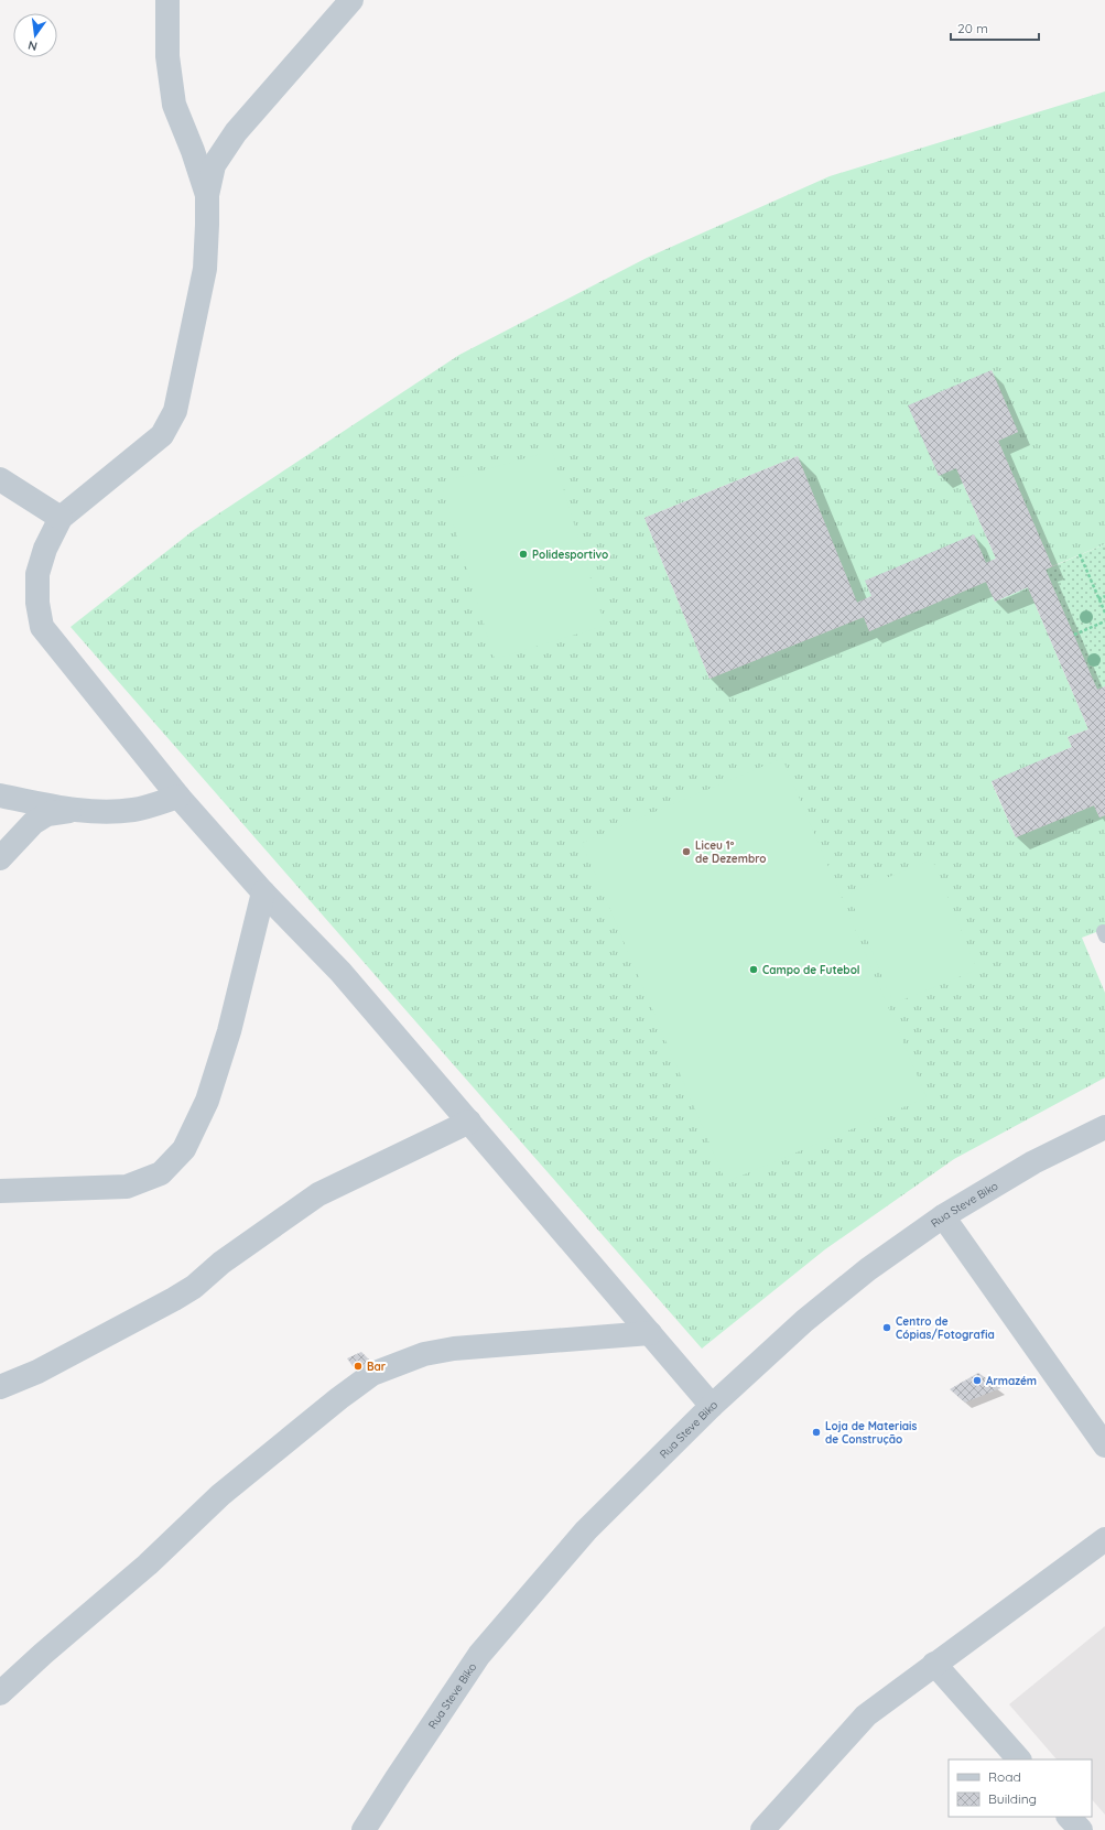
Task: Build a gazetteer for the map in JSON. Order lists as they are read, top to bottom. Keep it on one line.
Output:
{"streets":{"street":["Rua Steve Biko"]},"places":["Polidesportivo","Liceu 1º de Dezembro","Campo de Futebol","Centro de Cópias/Fotografia","Bar","Armazém","Loja de Materiais de Construção"],"legend":["Road","Building"],"scale_bar":"20 m","north":"bottom"}
